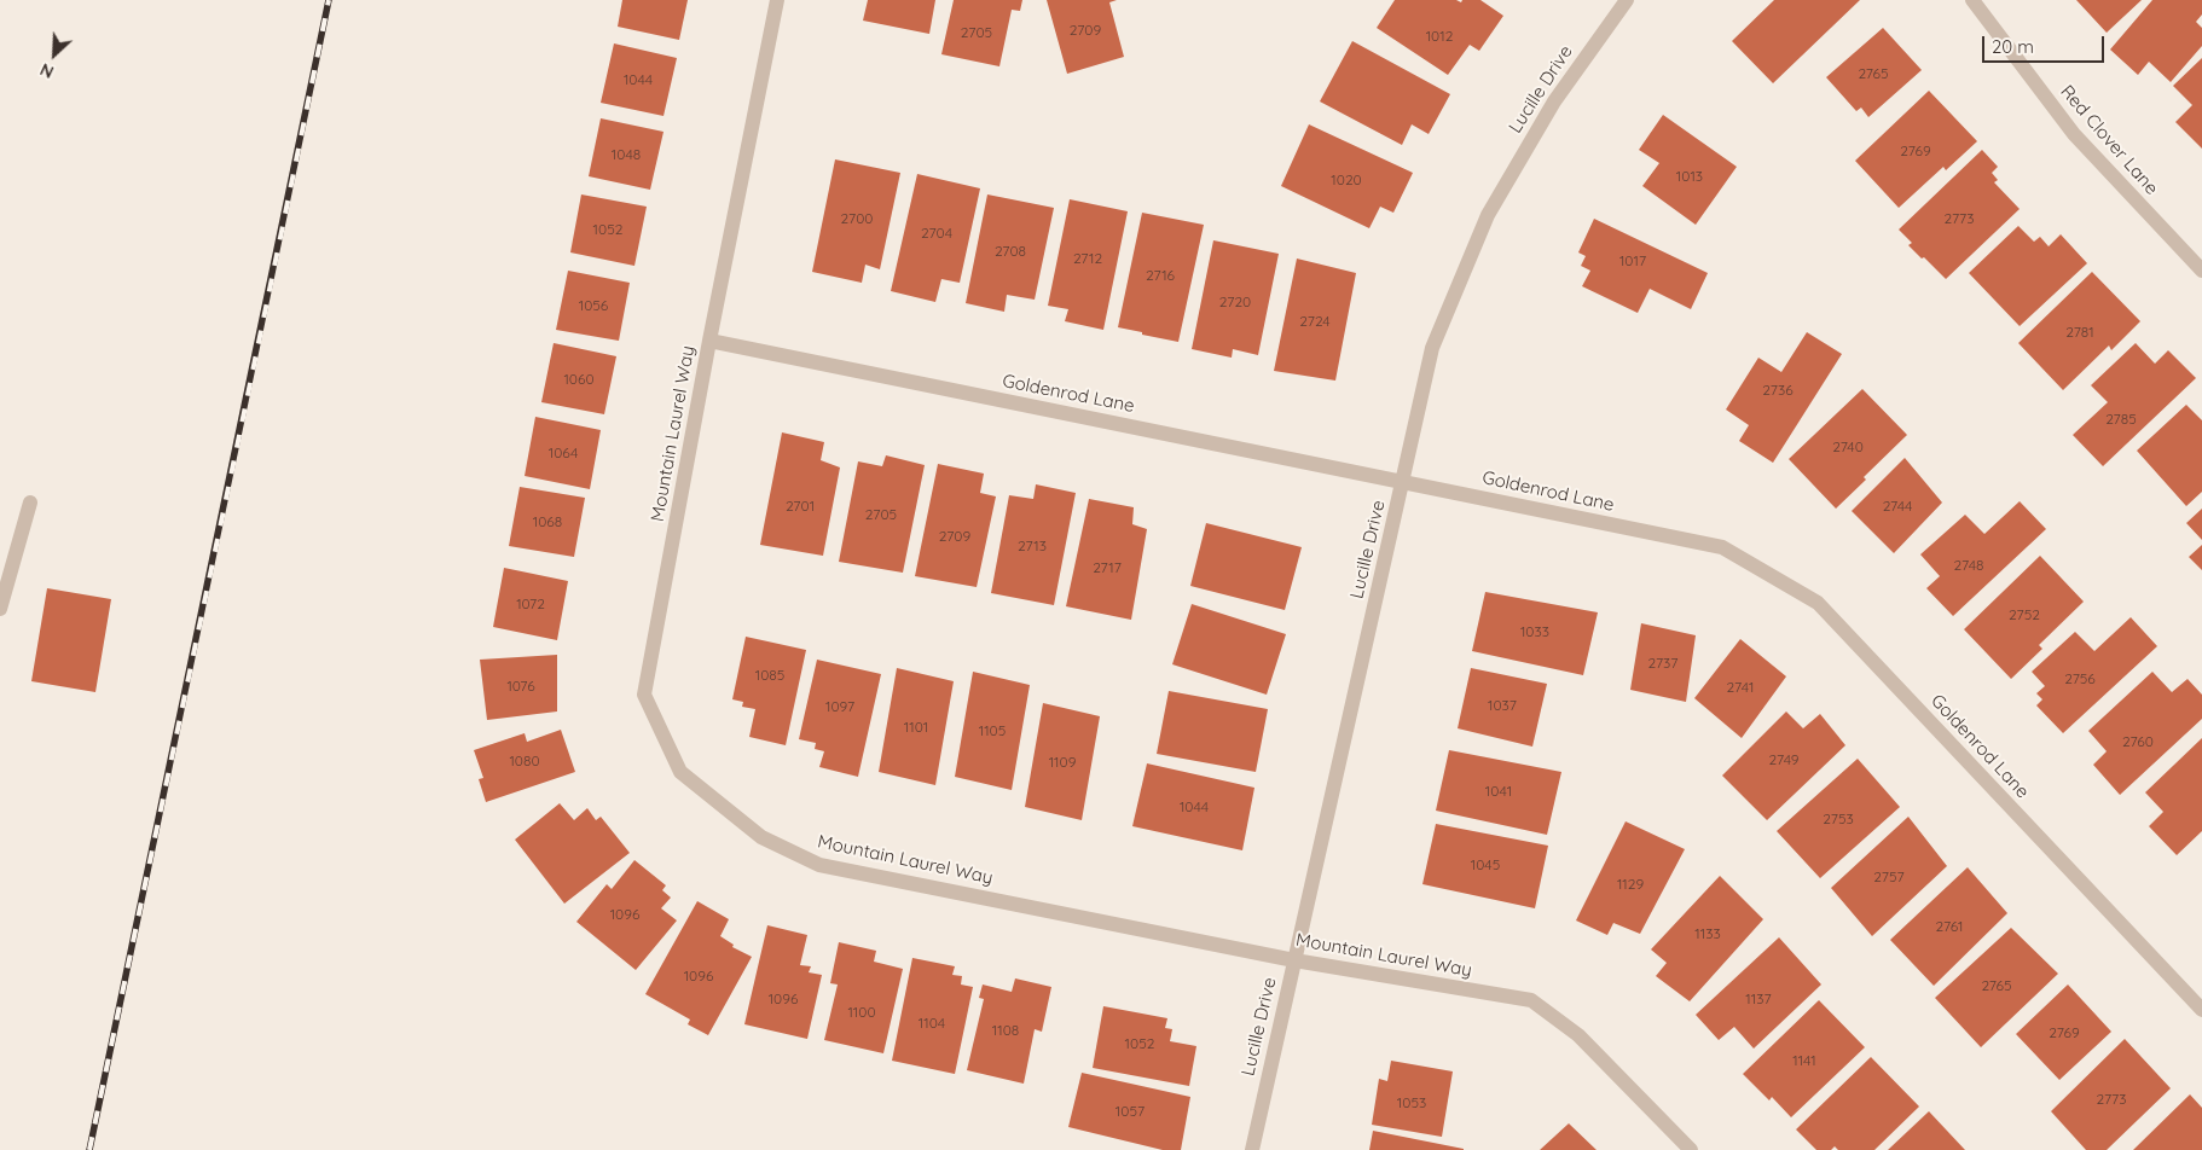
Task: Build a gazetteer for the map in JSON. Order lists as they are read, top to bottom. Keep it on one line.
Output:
{"streets":{"street":["Lucille Drive","Red Clover Lane","Goldenrod Lane","Mountain Laurel Way"]},"crossings":[["Lucille Drive","Goldenrod Lane"],["Lucille Drive","Mountain Laurel Way"],["Goldenrod Lane","Mountain Laurel Way"]],"house_numbers":["2709","2705","1012","2765","1044","2769","1048","1013","1020","2700","2773","1052","2704","2708","2712","1017","2716","2720","1056","2724","2781","1060","2736","2785","2740","1064","2701","2744","2705","1068","2709","2713","2748","2717","1072","2752","1033","2737","1085","2756","1076","2741","1037","1097","1101","1105","2760","2749","1080","1109","1041","1044","2753","1045","2757","1129","1096","2761","1133","1096","2765","1096","1137","1100","1104","1108","2769","1052","1141","2773","1053","1057"],"scale_bar":"20 m","north":"bottom left"}
